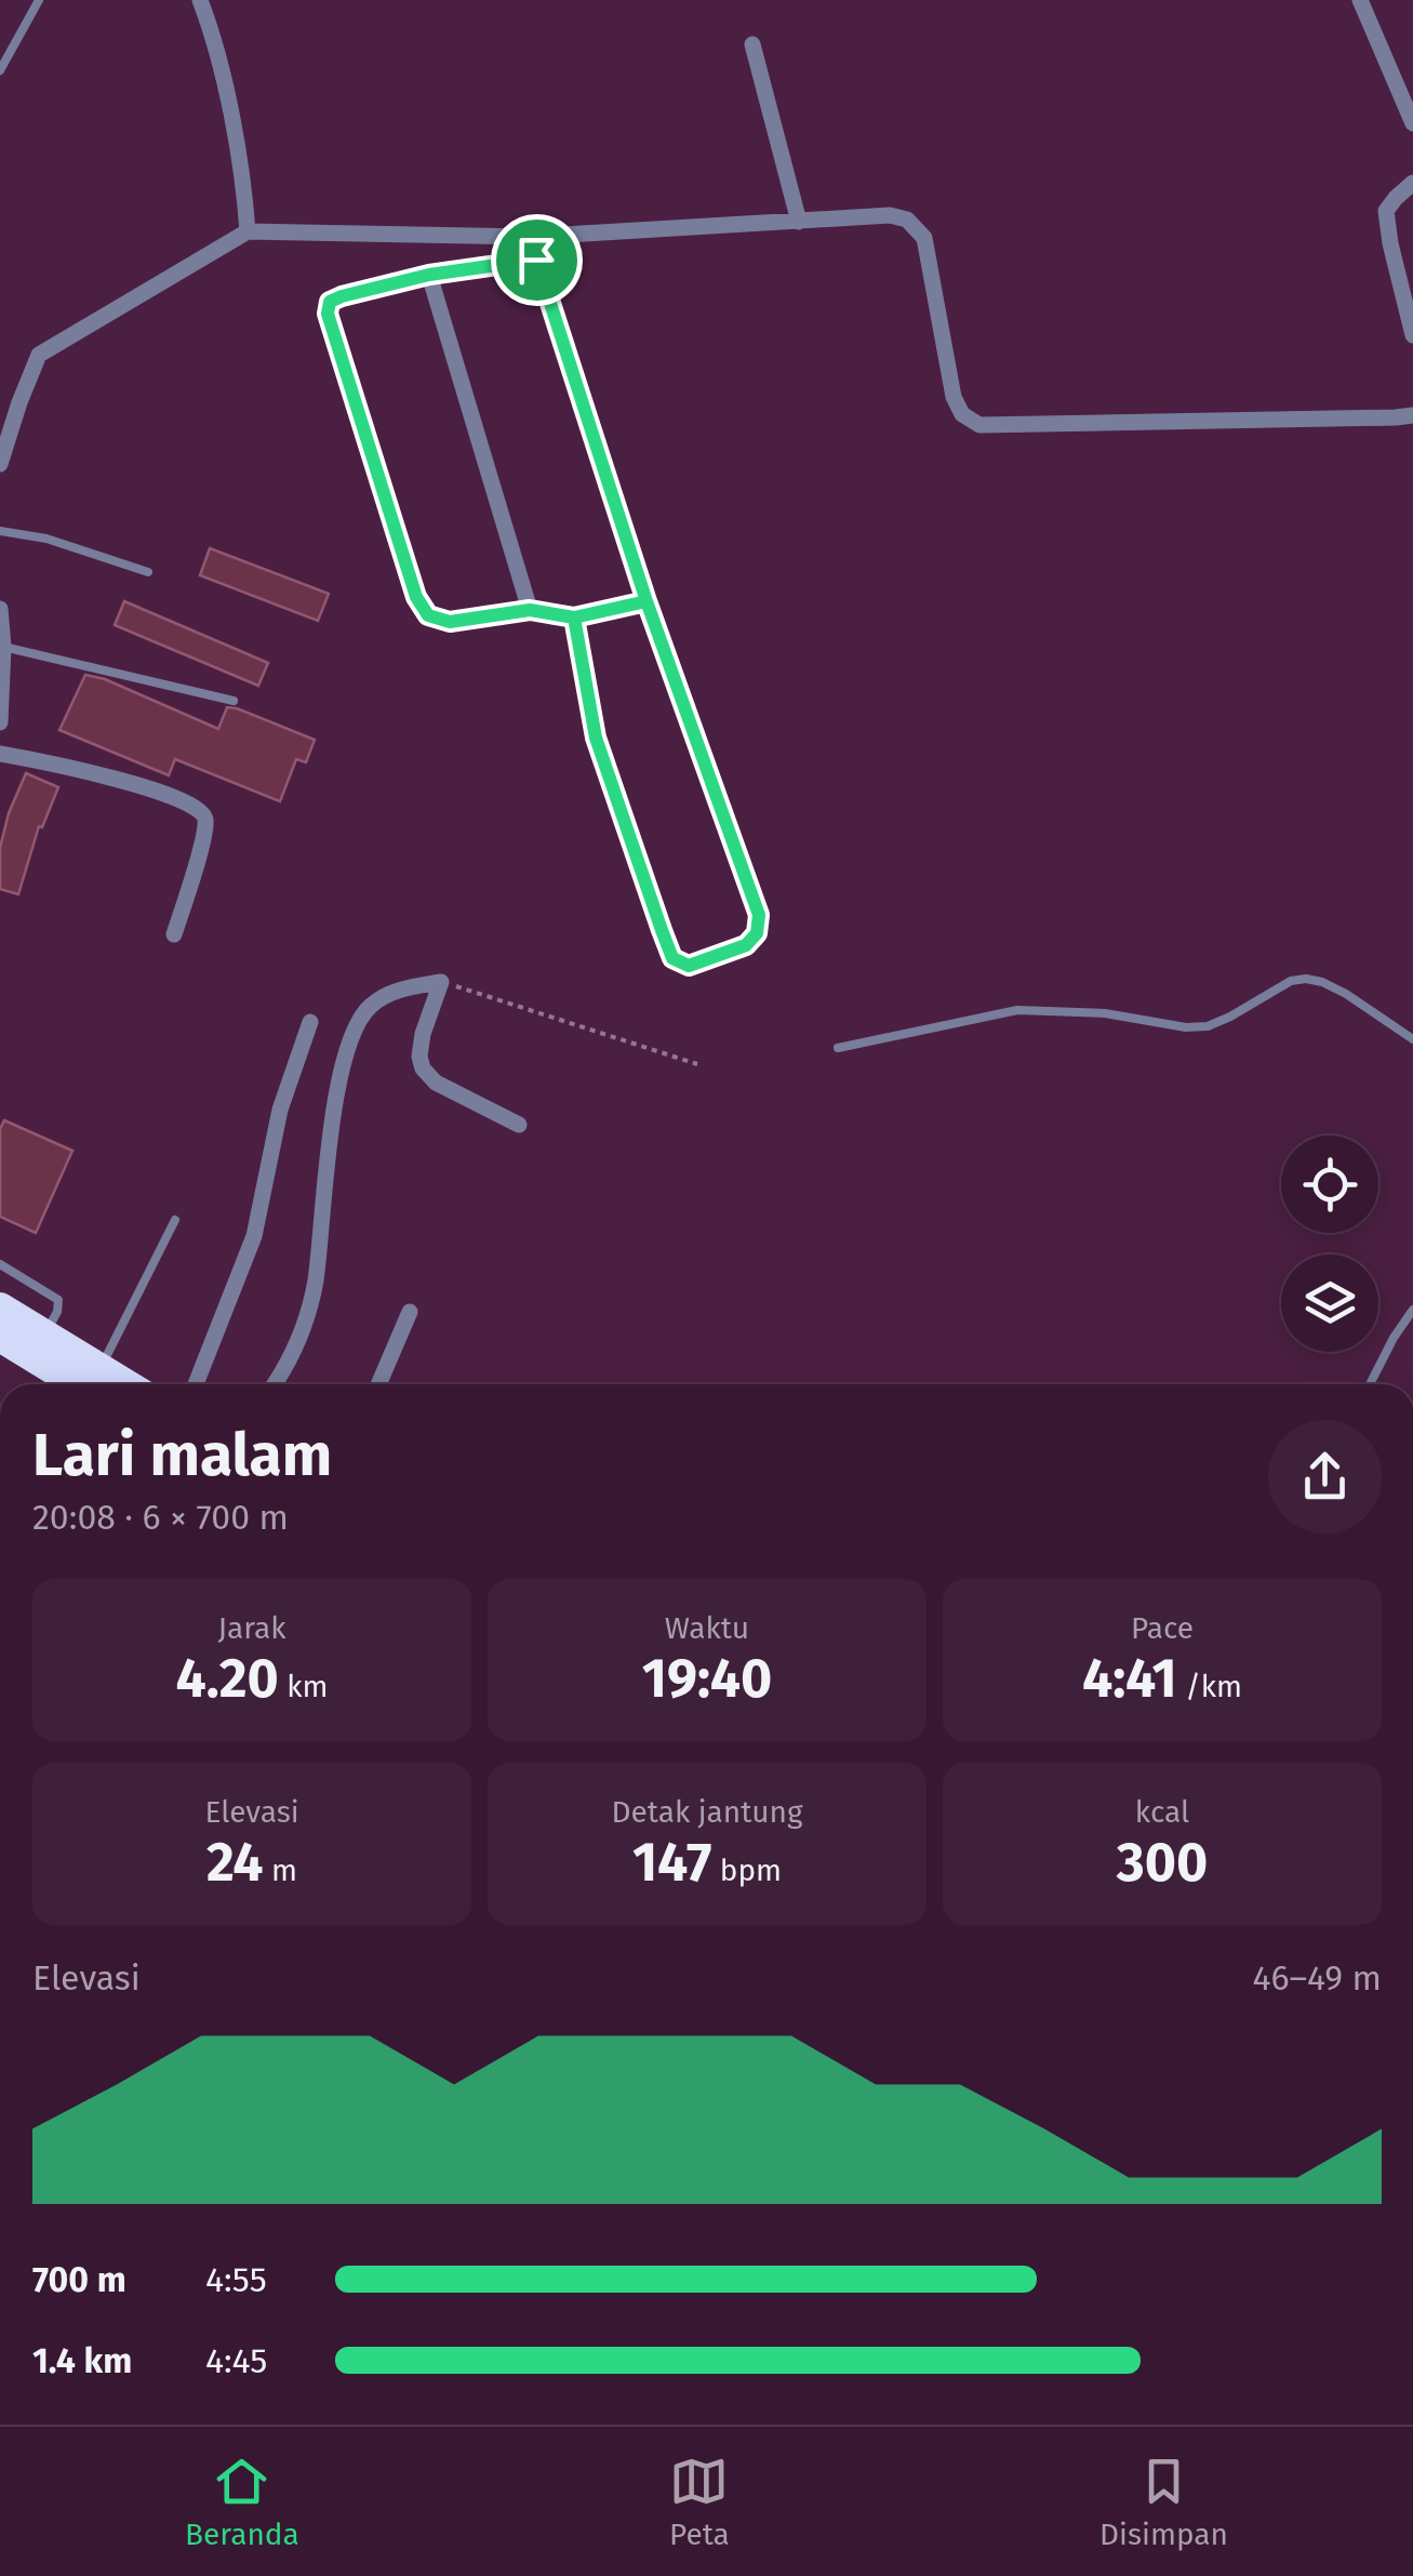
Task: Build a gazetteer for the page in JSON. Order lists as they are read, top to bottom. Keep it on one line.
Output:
{"page":{"heading":["Lari malam","20:08 · 6 × 700 m"],"stats":[["Jarak","4.20 km"],["Waktu","19:40"],["Pace","4:41 /km"],["Elevasi","24 m"],["Detak jantung","147 bpm"],["kcal","300"]],"chart":["Elevasi","46–49 m"],"list":[{"name":"700 m","note":"4:55"},{"name":"1.4 km","note":"4:45"}],"tabs":["Beranda","Peta","Disimpan"]}}
